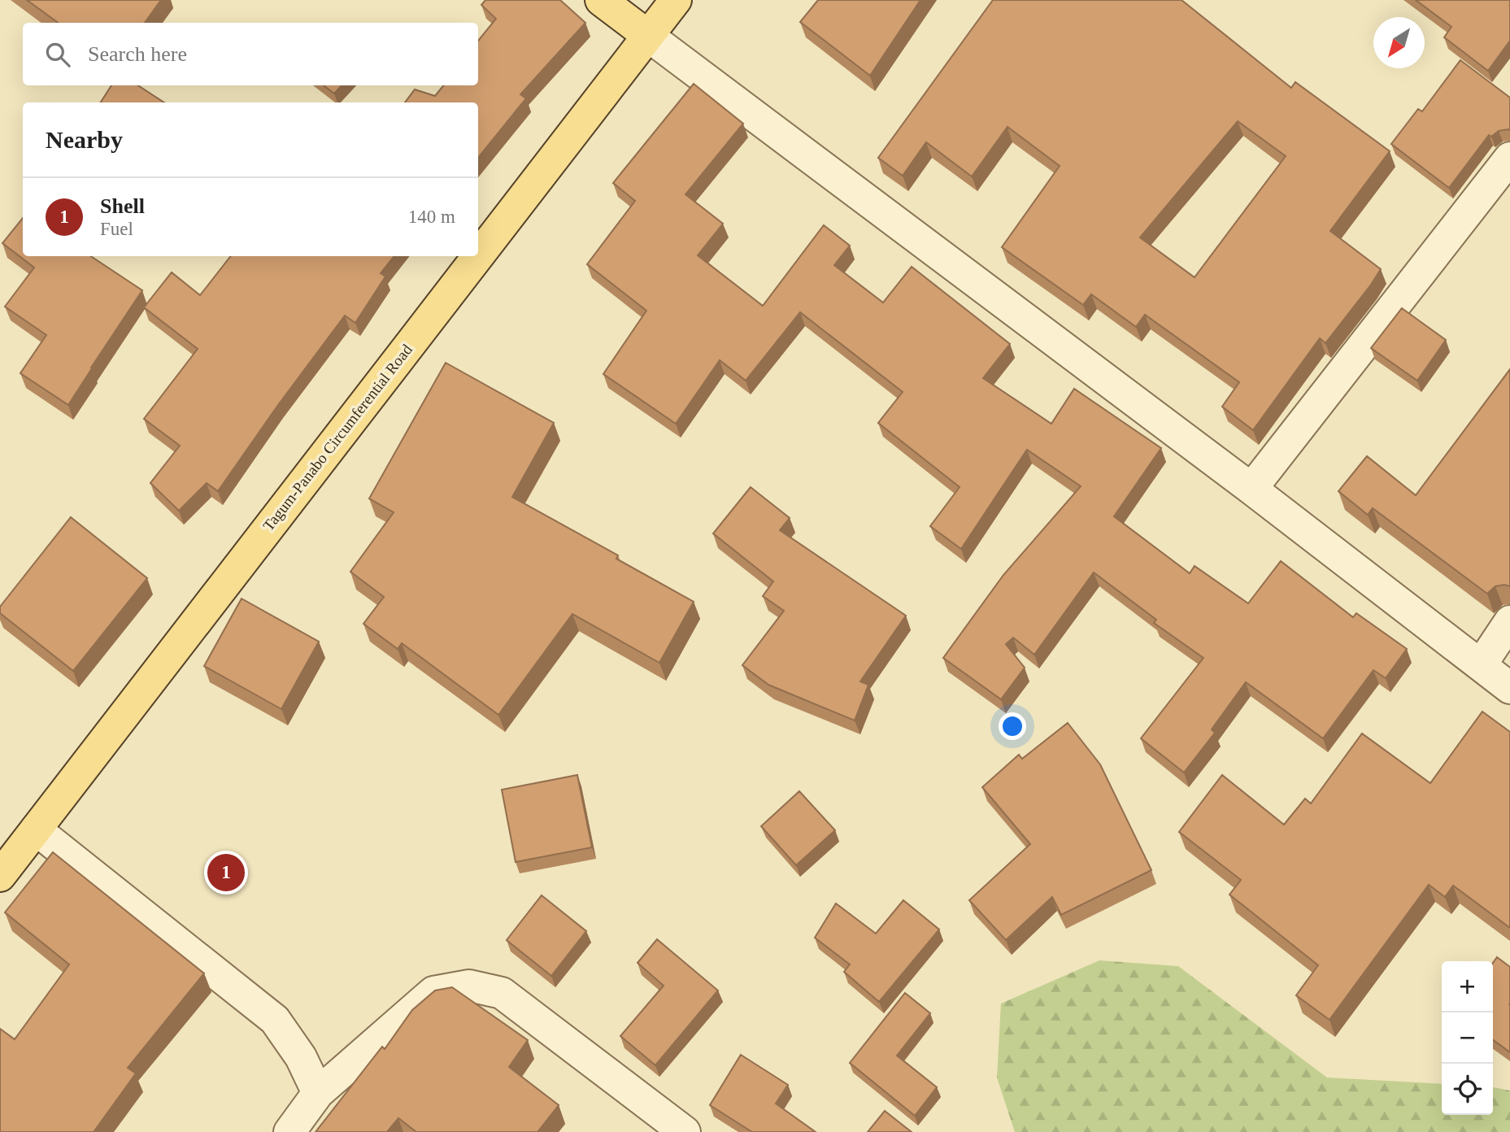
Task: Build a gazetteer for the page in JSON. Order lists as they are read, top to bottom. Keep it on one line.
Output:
{"streets":{"main road":["Tagum-Panabo Circumferential Road"]},"north":"bottom left","page":{"search":"Search here","heading":"Nearby","list":[{"mark":"1","name":"Shell","note":"Fuel","value":"140 m"}],"pins":"1","map_buttons":["+","−"]}}
